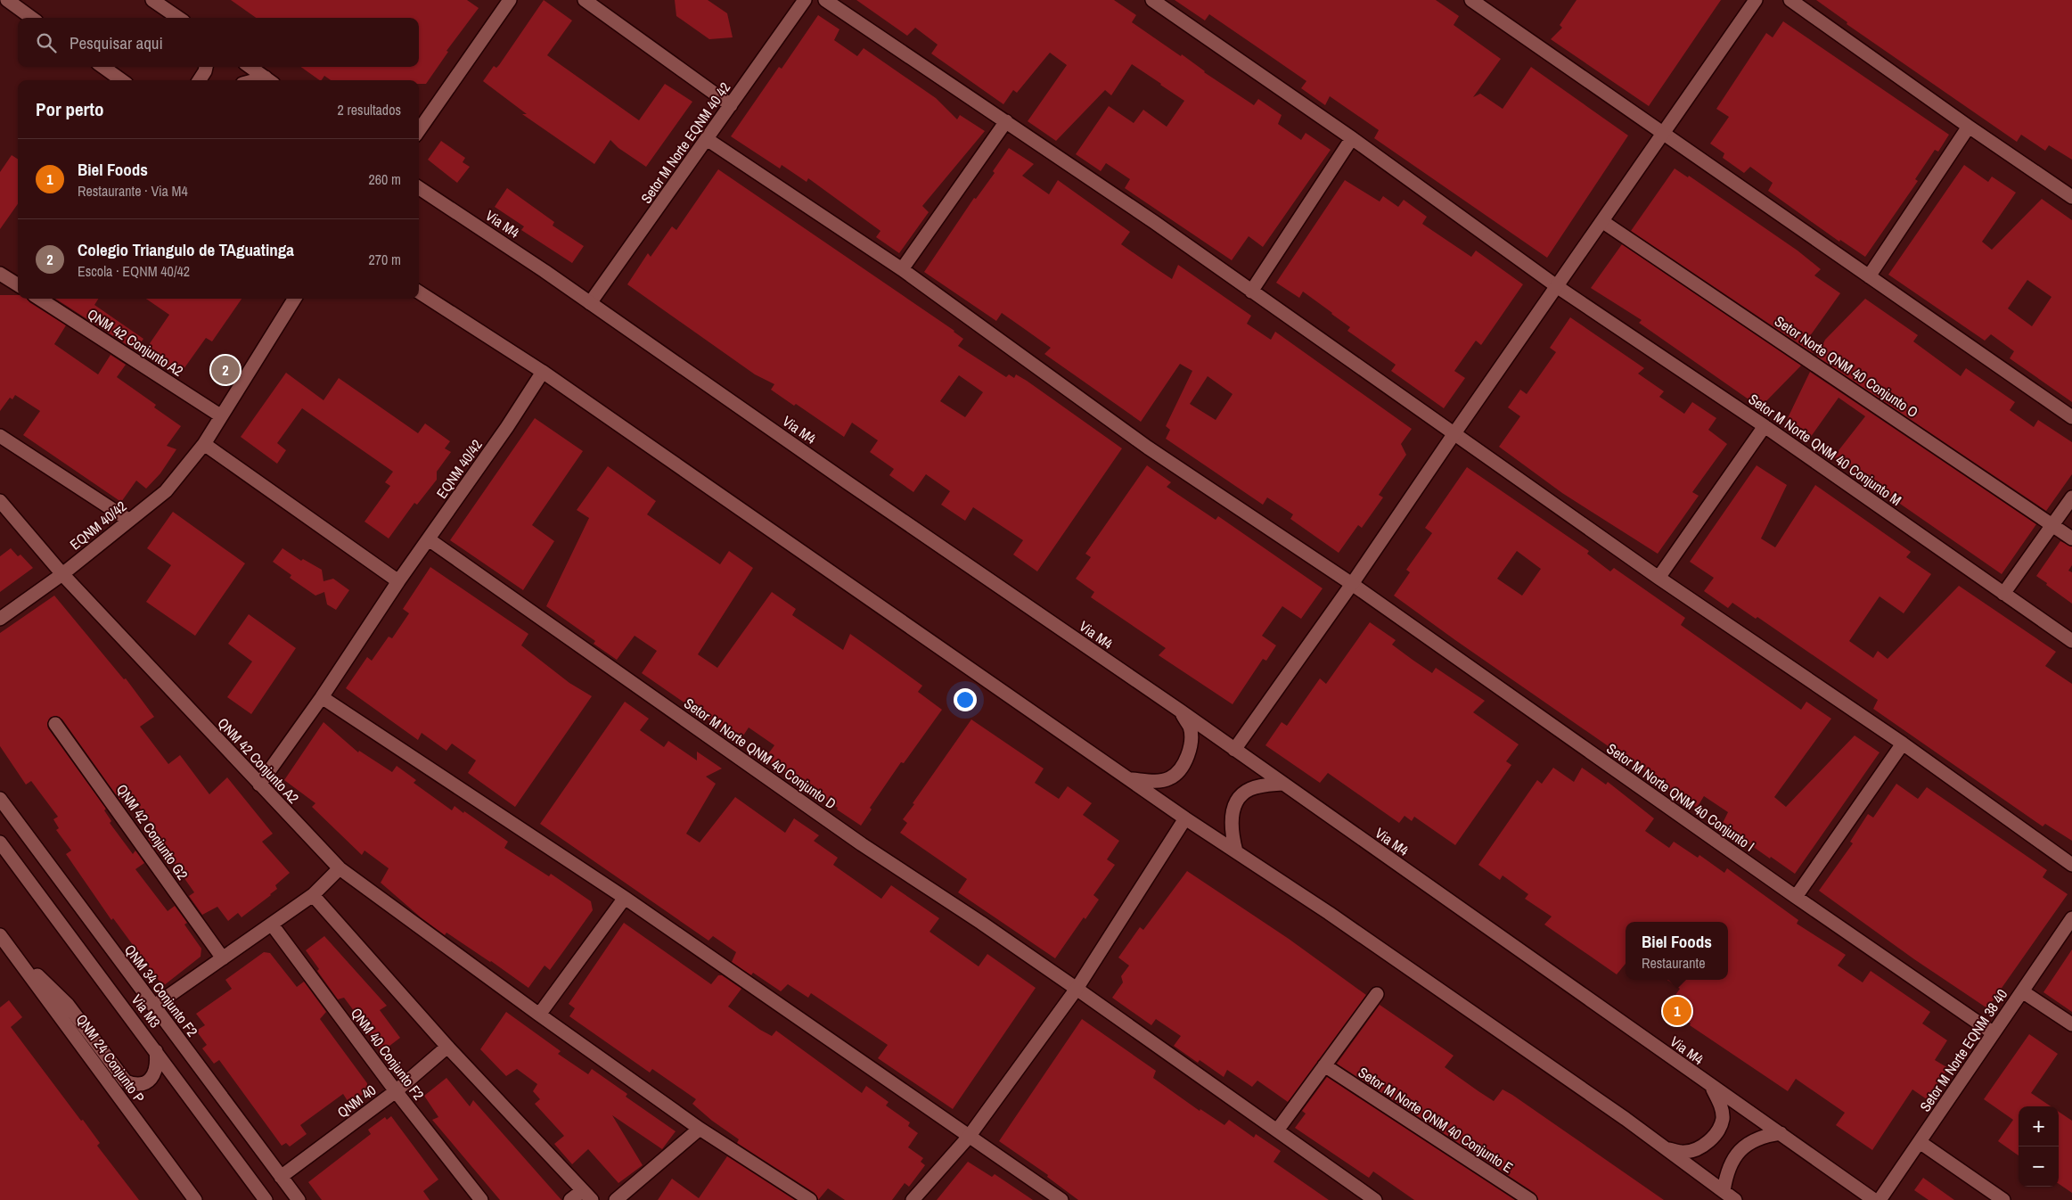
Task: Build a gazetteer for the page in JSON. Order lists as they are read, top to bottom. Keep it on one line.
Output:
{"streets":{"street":["Setor M Norte EQNM 40 42","Via M4","QNM 42 Conjunto A2","Setor Norte QNM 40 Conjunto O","Setor M Norte QNM 40 Conjunto M","EQNM 40/42","Setor M Norte QNM 40 Conjunto D","Setor M Norte QNM 40 Conjunto I","QNM 42 Conjunto G2","QNM 34 Conjunto F2","Via M3","Setor M Norte EQNM 38 40","QNM 40 Conjunto F2","QNM 24 Conjunto P","QNM 40","Setor M Norte QNM 40 Conjunto E"]},"crossings":[["Setor M Norte EQNM 40 42","Via M4"],["Setor M Norte EQNM 40 42","Setor M Norte QNM 40 Conjunto I"],["QNM 42 Conjunto A2","EQNM 40/42"],["EQNM 40/42","Setor M Norte QNM 40 Conjunto D"],["Setor M Norte QNM 40 Conjunto I","Setor M Norte EQNM 38 40"],["QNM 34 Conjunto F2","QNM 40"],["QNM 40 Conjunto F2","QNM 40"]],"page":{"search":"Pesquisar aqui","heading":["Por perto","2 resultados"],"list":[{"mark":"1","name":"Biel Foods","note":"Restaurante · Via M4","value":"260 m"},{"mark":"2","name":"Colegio Triangulo de TAguatinga","note":"Escola · EQNM 40/42","value":"270 m"}],"pins":["2","1"],"popup":["Biel Foods","Restaurante"],"map_buttons":["+","−"]}}
